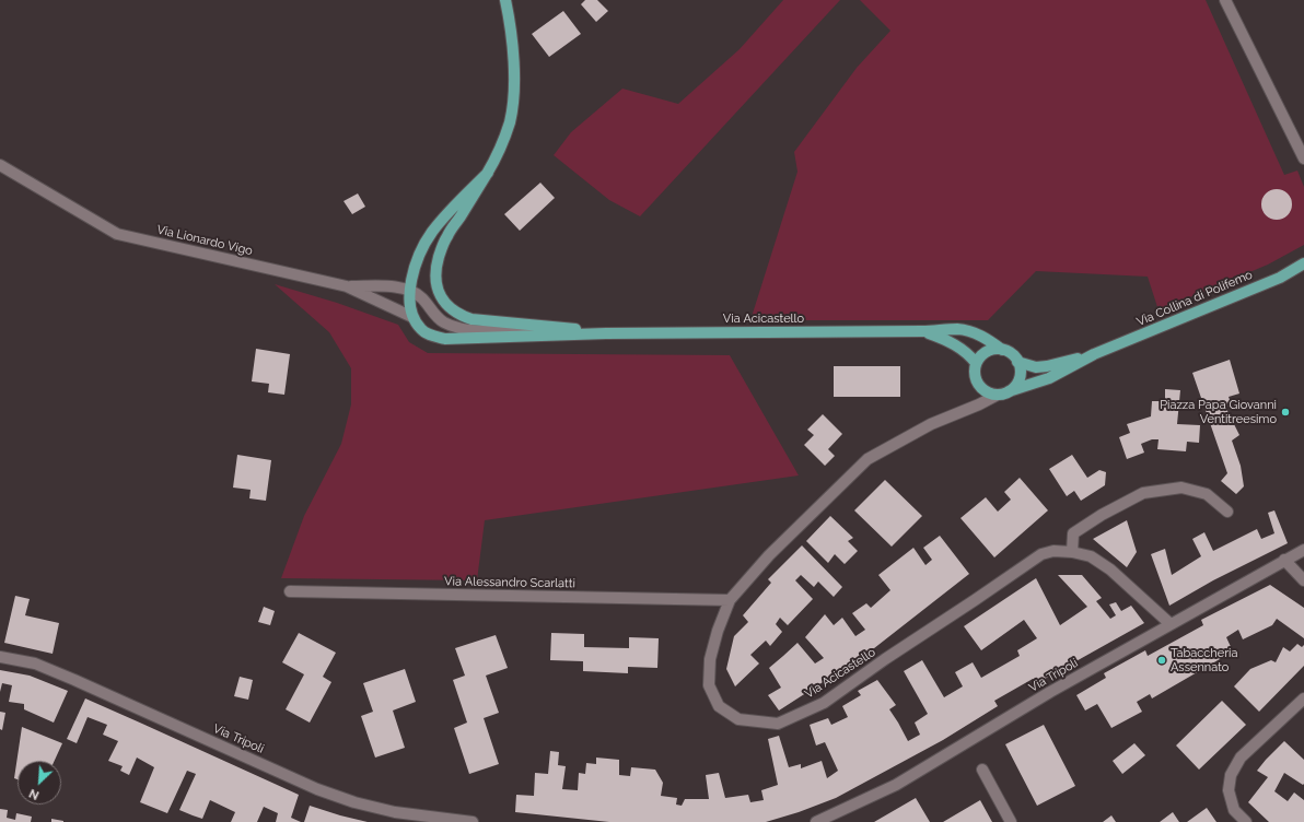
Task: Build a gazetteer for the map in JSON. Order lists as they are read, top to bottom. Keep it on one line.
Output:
{"streets":{"main road":["Via Collina di Polifemo","Via Acicastello"],"street":["Via Lionardo Vigo","Via Alessandro Scarlatti","Via Tripoli"]},"crossings":[["Via Acicastello","Via Alessandro Scarlatti"],["Via Acicastello","Via Tripoli"]],"places":["Piazza Papa Giovanni Ventitreesimo","Tabaccheria Assennato"],"north":"bottom left"}
